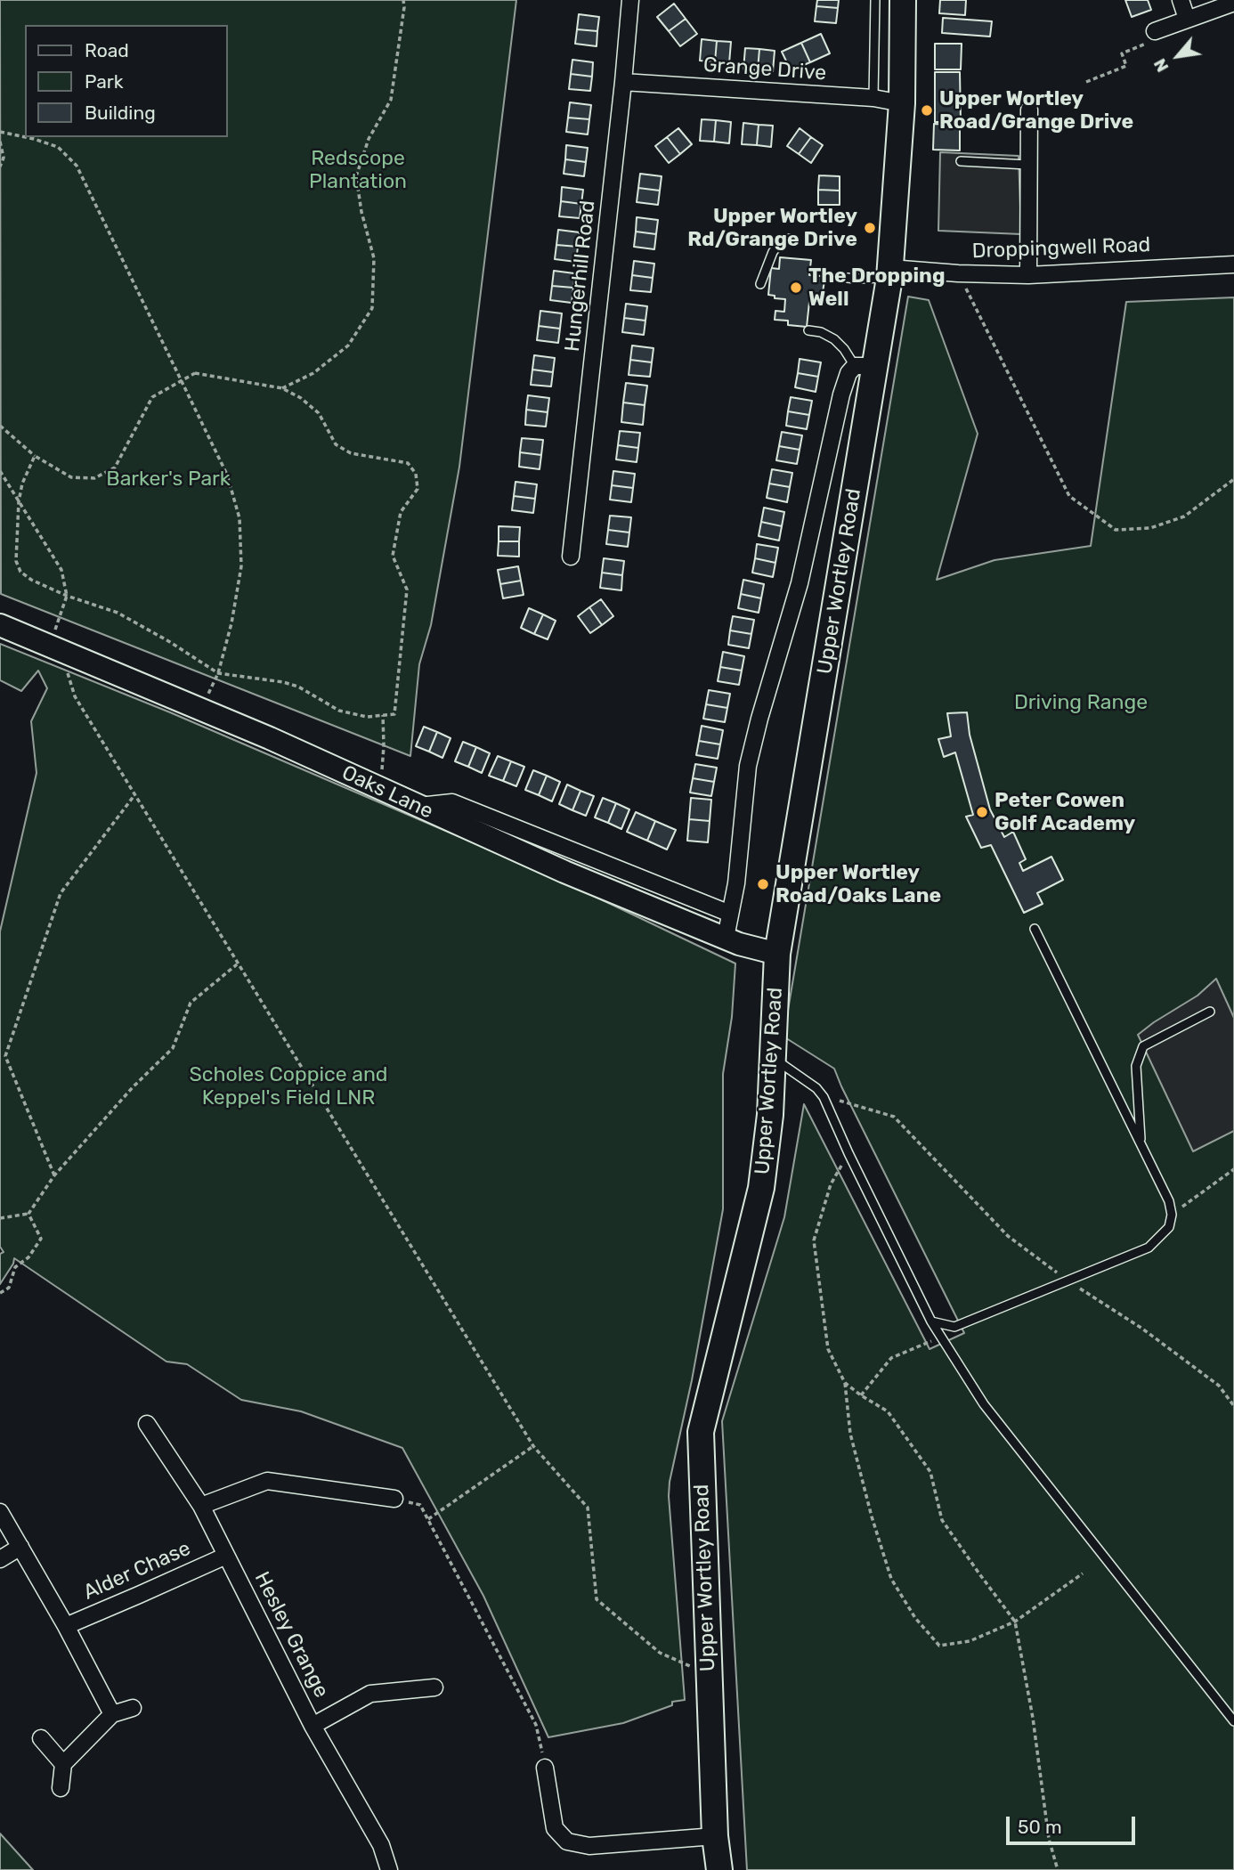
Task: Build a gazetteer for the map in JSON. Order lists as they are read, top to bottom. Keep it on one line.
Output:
{"streets":{"main road":["Upper Wortley Road"],"street":["Grange Drive","Droppingwell Road","Hungerhill Road","Oaks Lane","Alder Chase","Hesley Grange"]},"crossings":[["Grange Drive","Hungerhill Road"],["Grange Drive","Upper Wortley Road"],["Droppingwell Road","Upper Wortley Road"],["Upper Wortley Road","Oaks Lane"],["Alder Chase","Hesley Grange"]],"parks":["Redscope Plantation","Barker's Park","Driving Range","Scholes Coppice and Keppel's Field LNR"],"places":["Upper Wortley Road/Grange Drive","Upper Wortley Rd/Grange Drive","The Dropping Well","Peter Cowen Golf Academy","Upper Wortley Road/Oaks Lane"],"legend":["Road","Park","Building"],"scale_bar":"50 m","north":"bottom left"}
